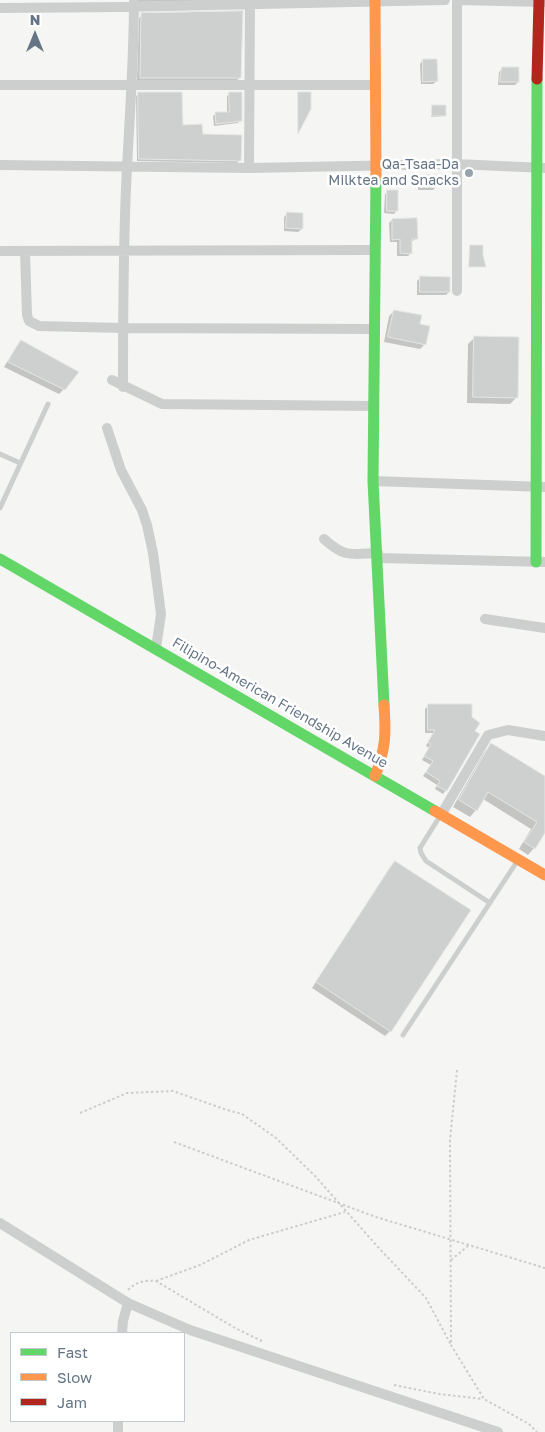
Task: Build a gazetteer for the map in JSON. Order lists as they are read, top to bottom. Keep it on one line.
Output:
{"streets":{"street":["Filipino-American Friendship Avenue"]},"places":["Qa-Tsaa-Da Milktea and Snacks"],"legend":["Fast","Slow","Jam"],"north":"top"}
